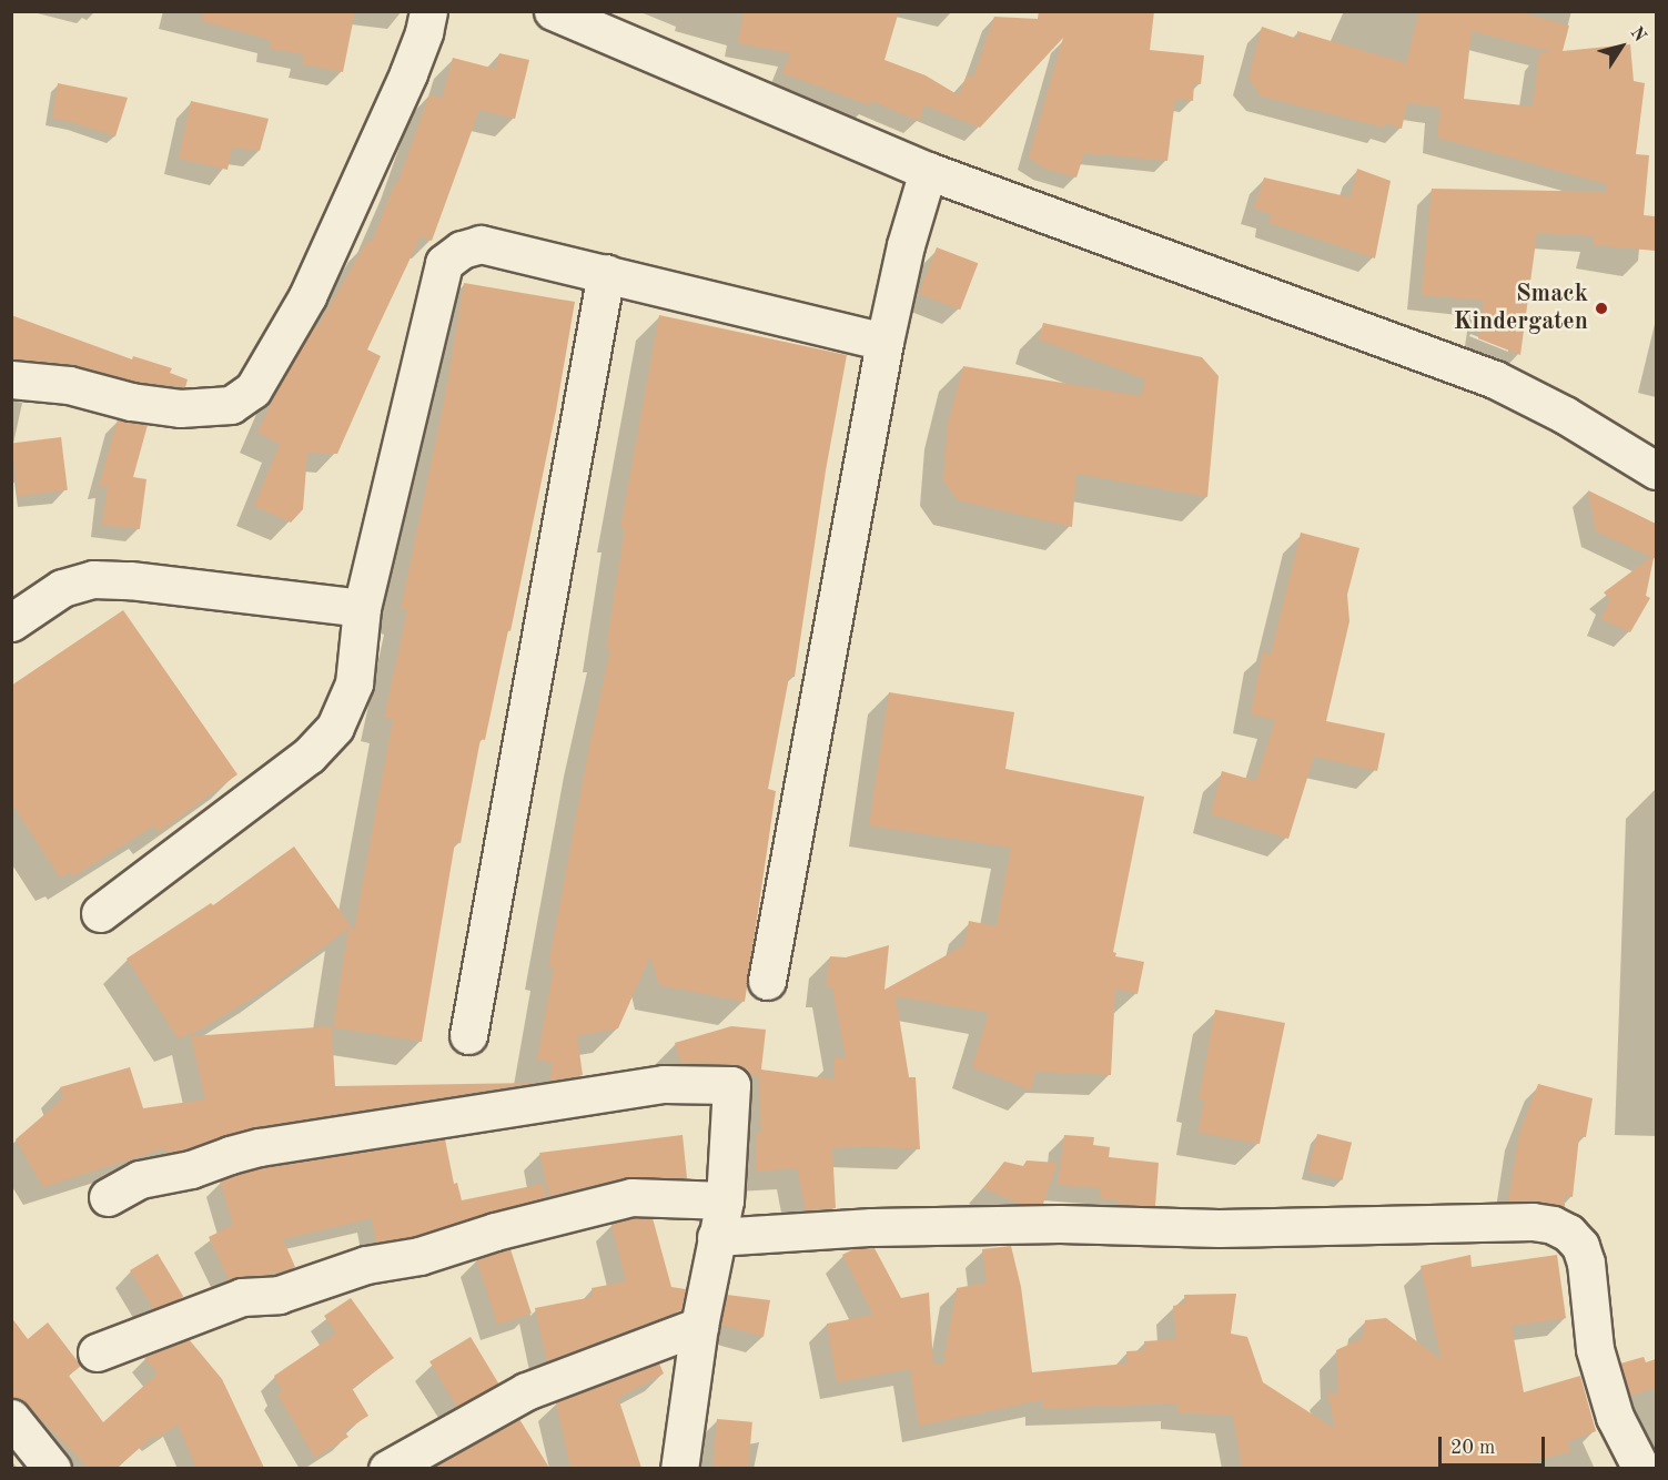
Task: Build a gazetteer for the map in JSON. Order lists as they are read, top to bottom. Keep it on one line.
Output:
{"places":["Smack Kindergaten"],"scale_bar":"20 m","north":"top right"}
